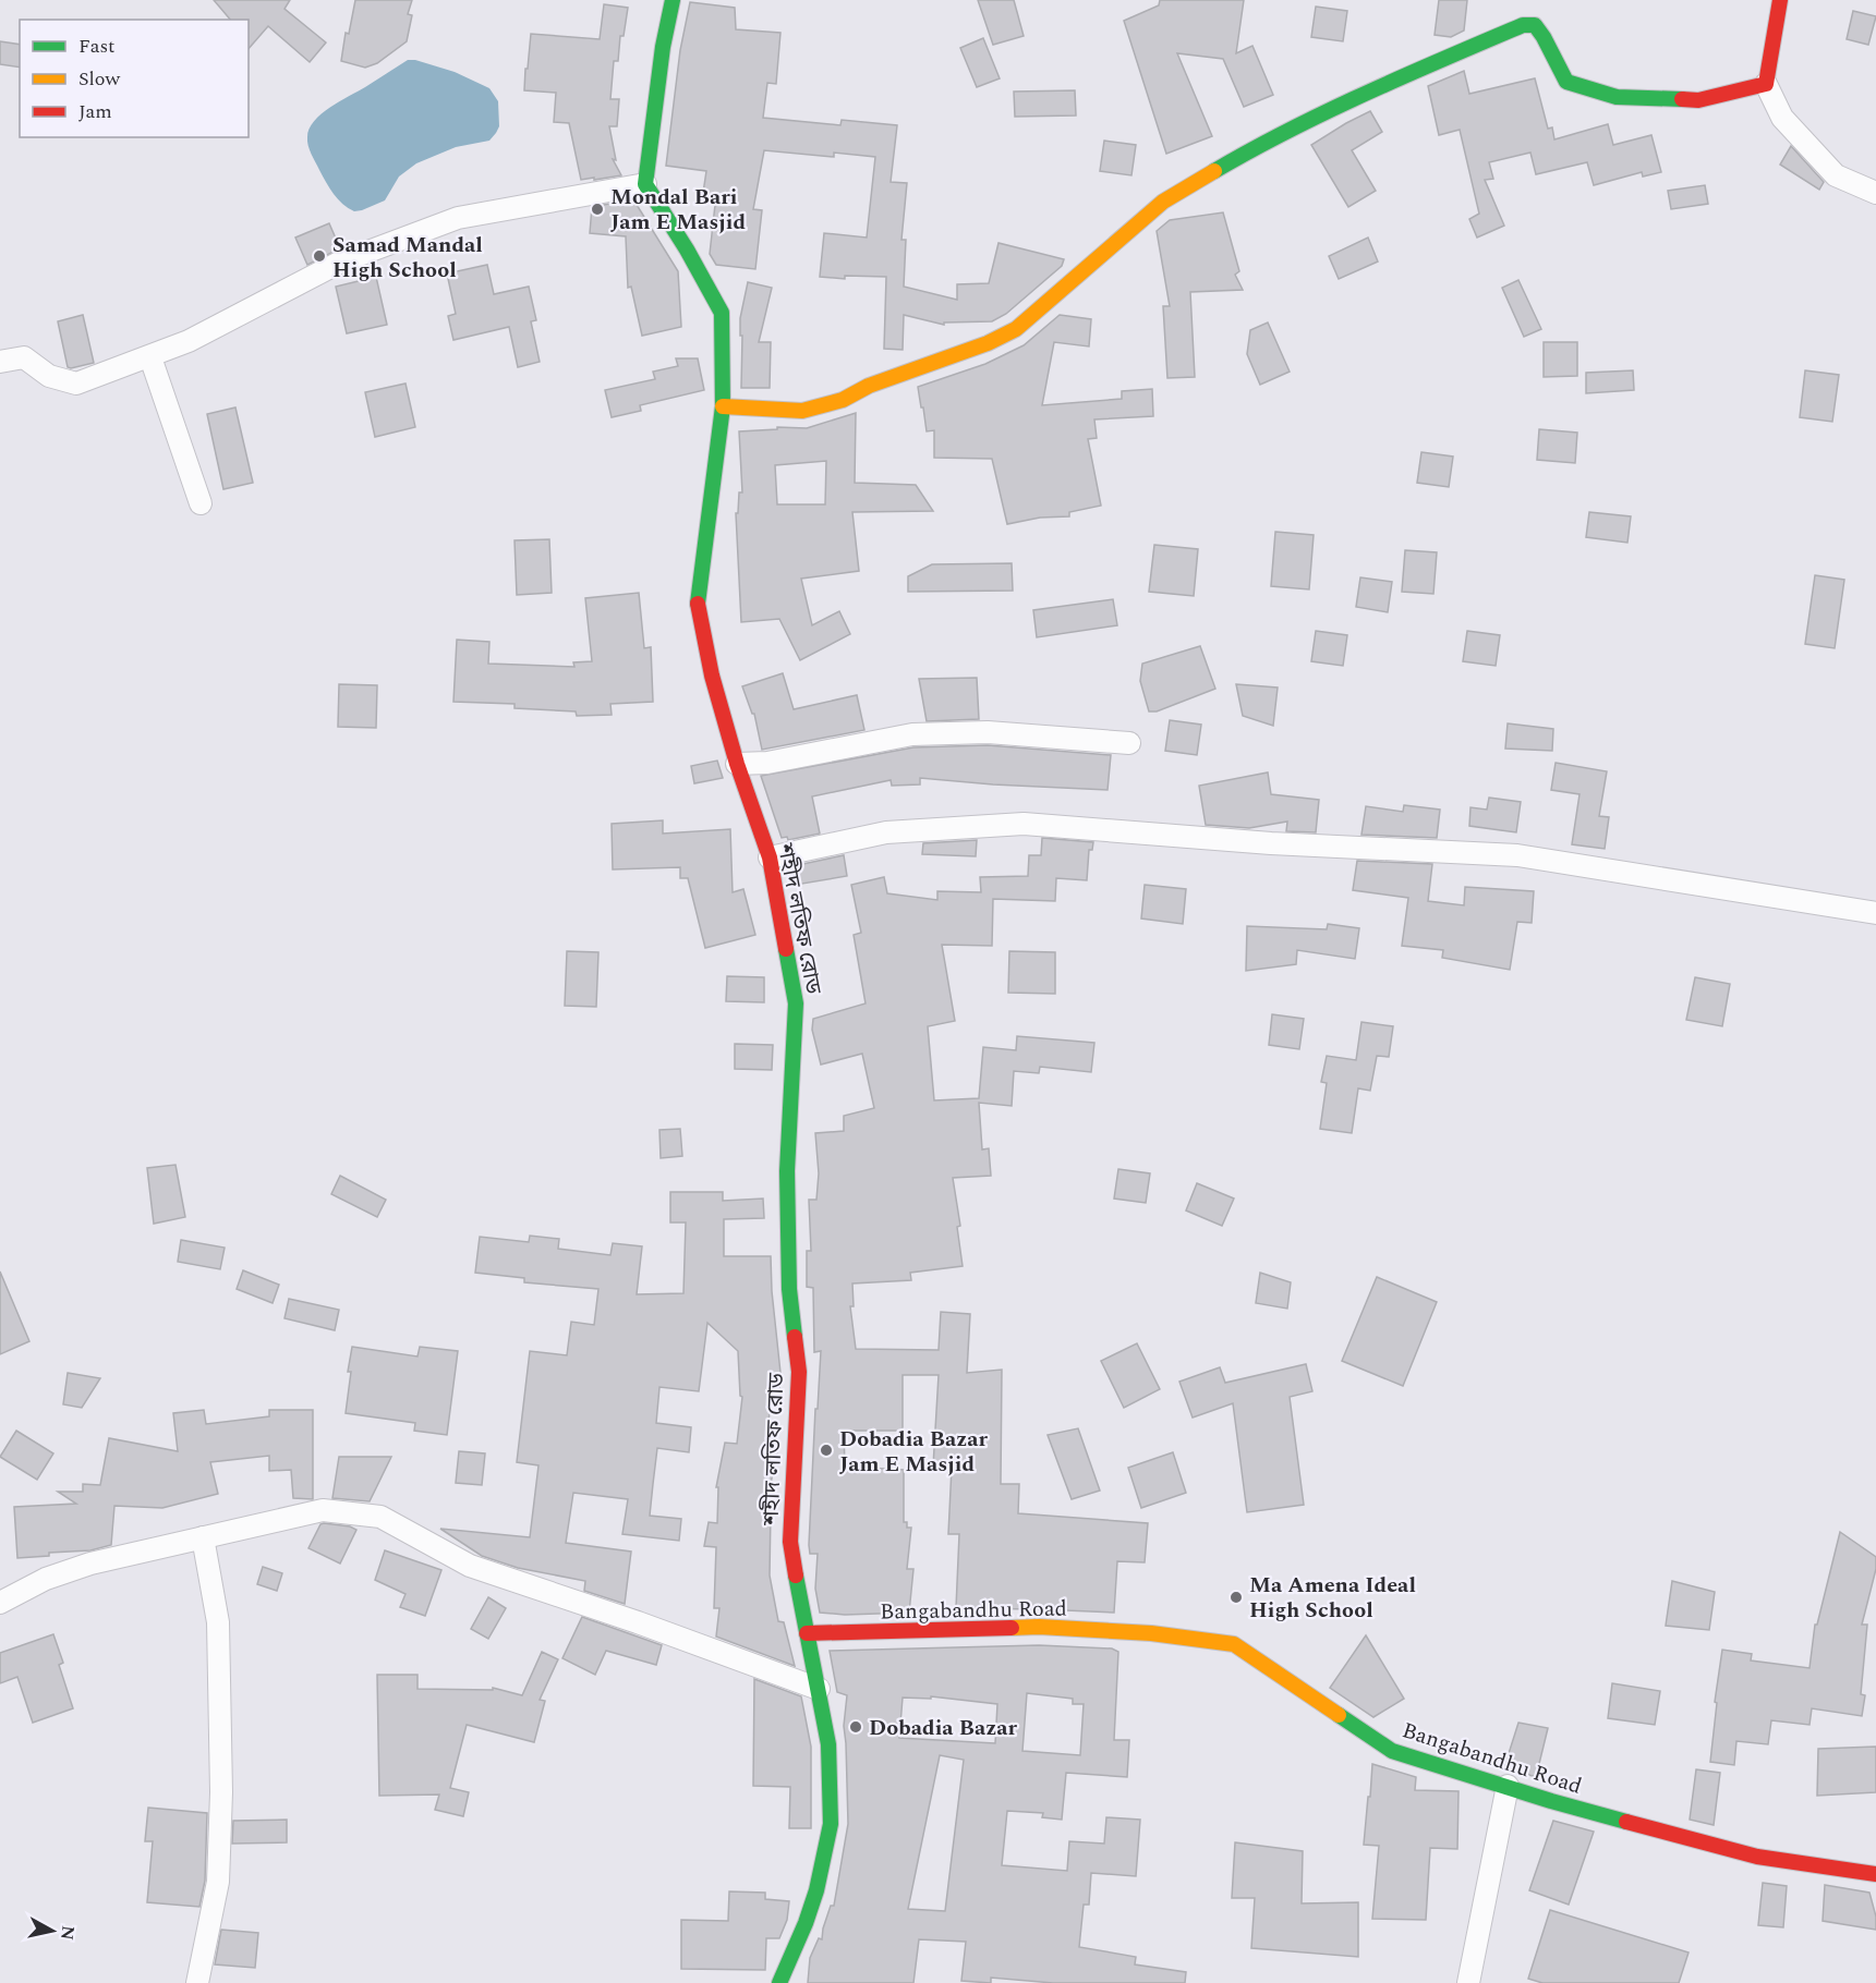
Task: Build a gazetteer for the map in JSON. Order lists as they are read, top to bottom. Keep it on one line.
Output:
{"streets":{"street":["শহীদ লতিফ রোড","Bangabandhu Road"]},"crossings":[["শহীদ লতিফ রোড","Bangabandhu Road"]],"places":["Mondal Bari Jam E Masjid","Samad Mandal High School","Dobadia Bazar Jam E Masjid","Ma Amena Ideal High School","Dobadia Bazar"],"legend":["Fast","Slow","Jam"],"north":"right"}
